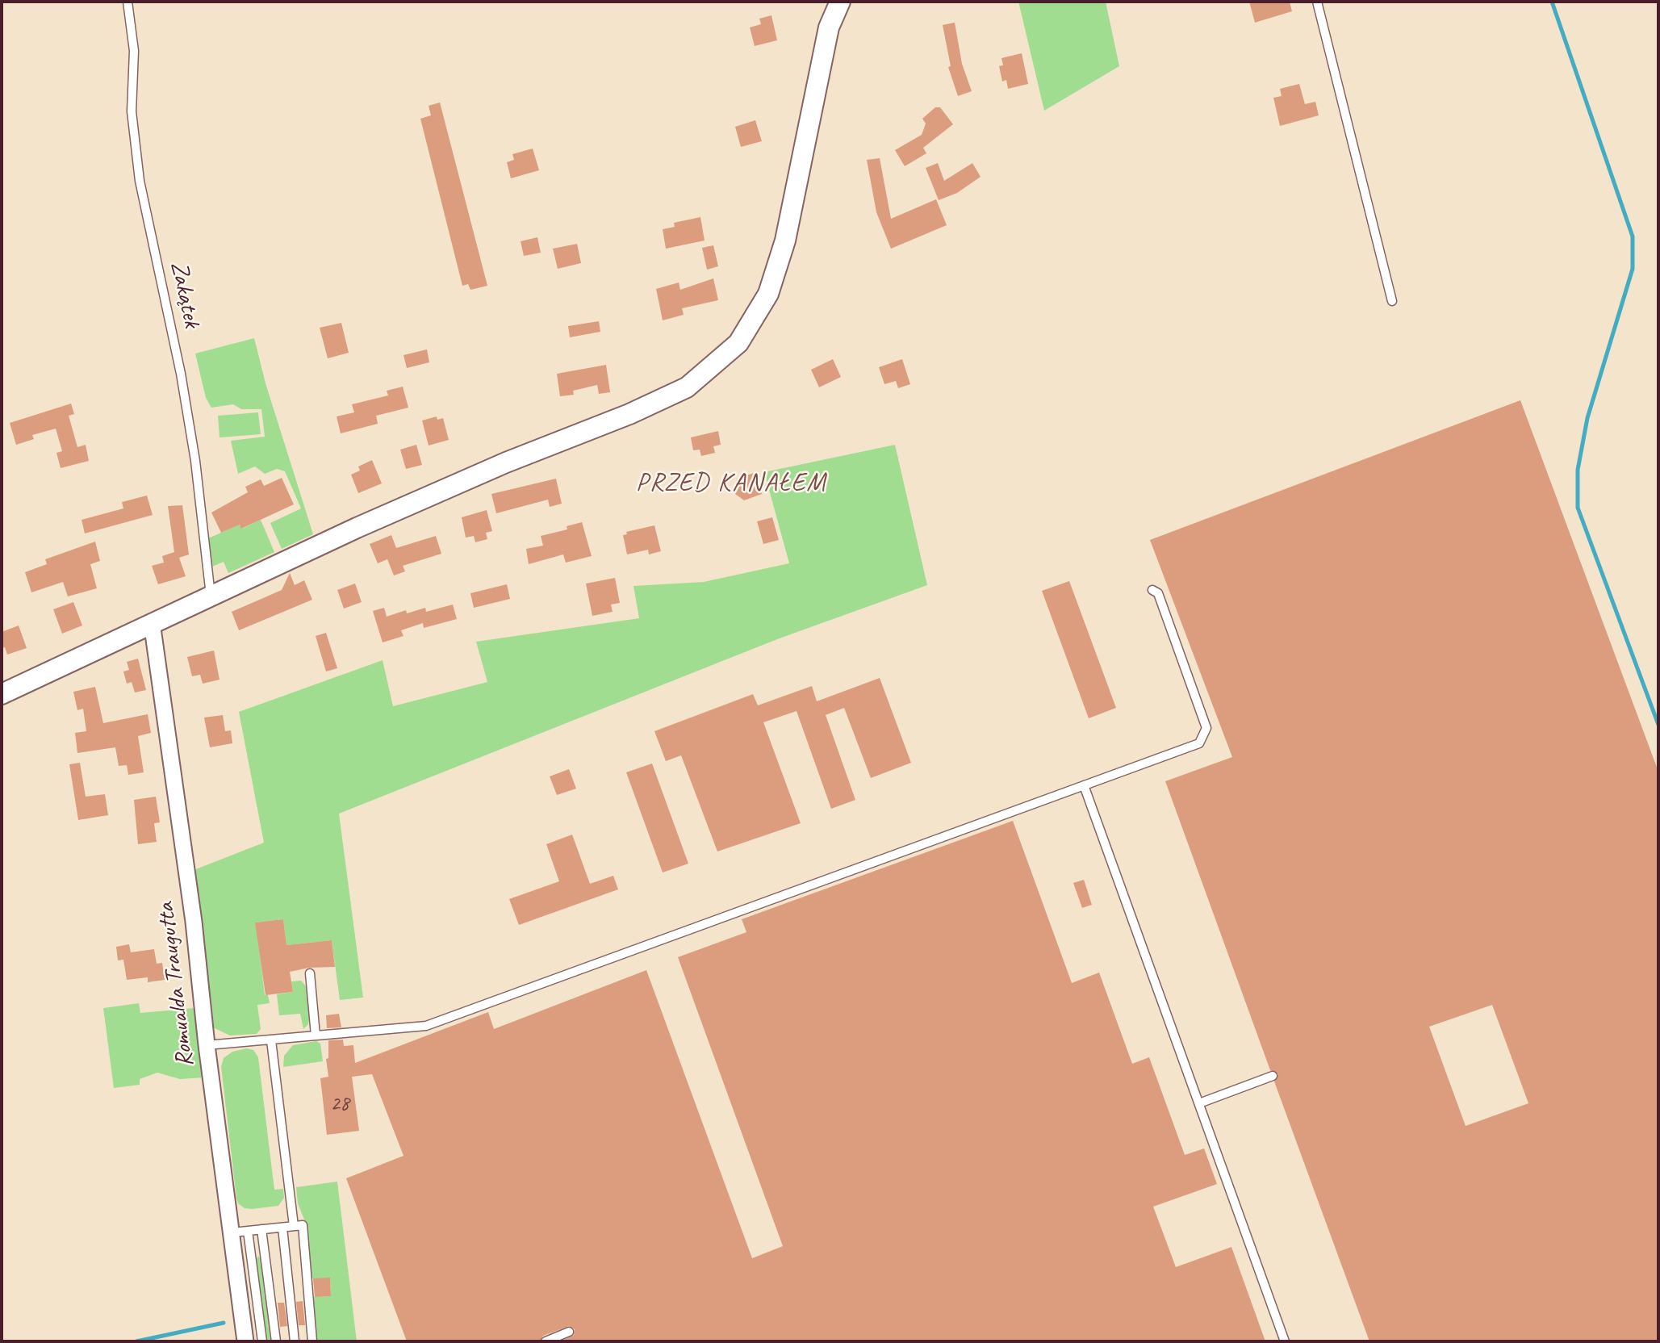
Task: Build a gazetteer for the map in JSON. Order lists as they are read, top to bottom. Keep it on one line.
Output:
{"streets":{"street":["Romualda Traugutta"],"lane":["Zakątek"]},"districts":["PRZED KANAŁEM"],"house_numbers":["28"]}
